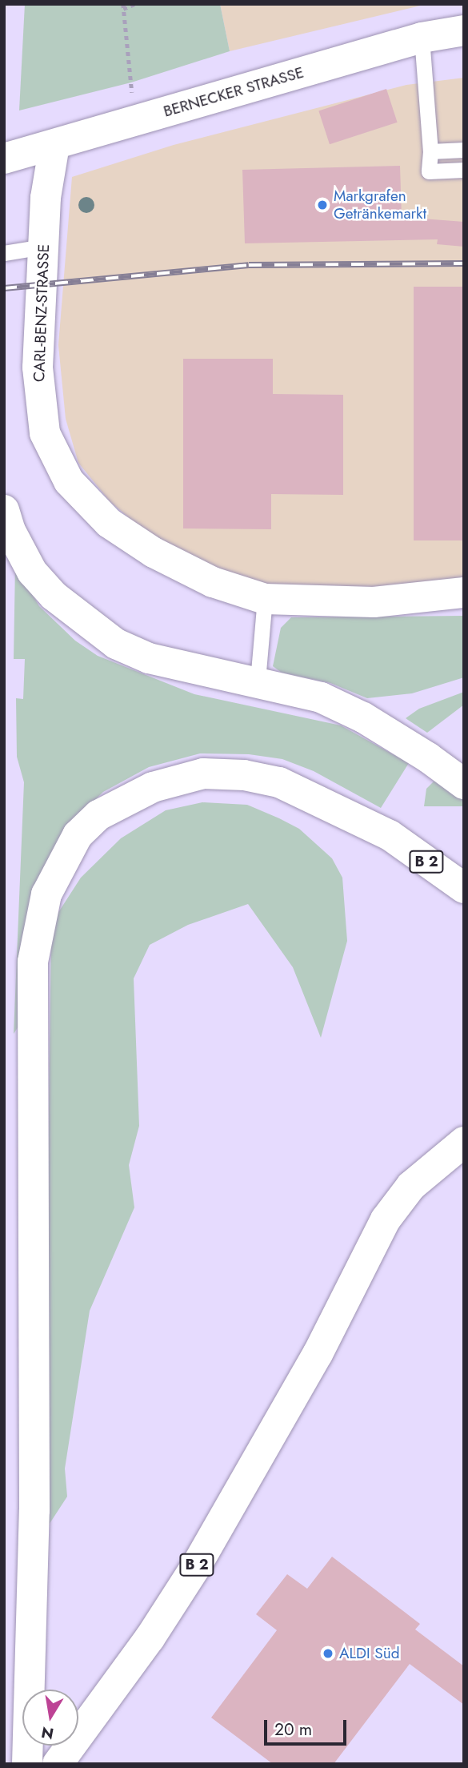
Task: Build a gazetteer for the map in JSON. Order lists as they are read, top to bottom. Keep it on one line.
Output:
{"streets":{"main road":["BERNECKER STRASSE","CARL-BENZ-STRASSE","B 2"]},"crossings":[["BERNECKER STRASSE","CARL-BENZ-STRASSE"]],"places":["Markgrafen Getränkemarkt","ALDI Süd"],"scale_bar":"20 m","north":"bottom"}
